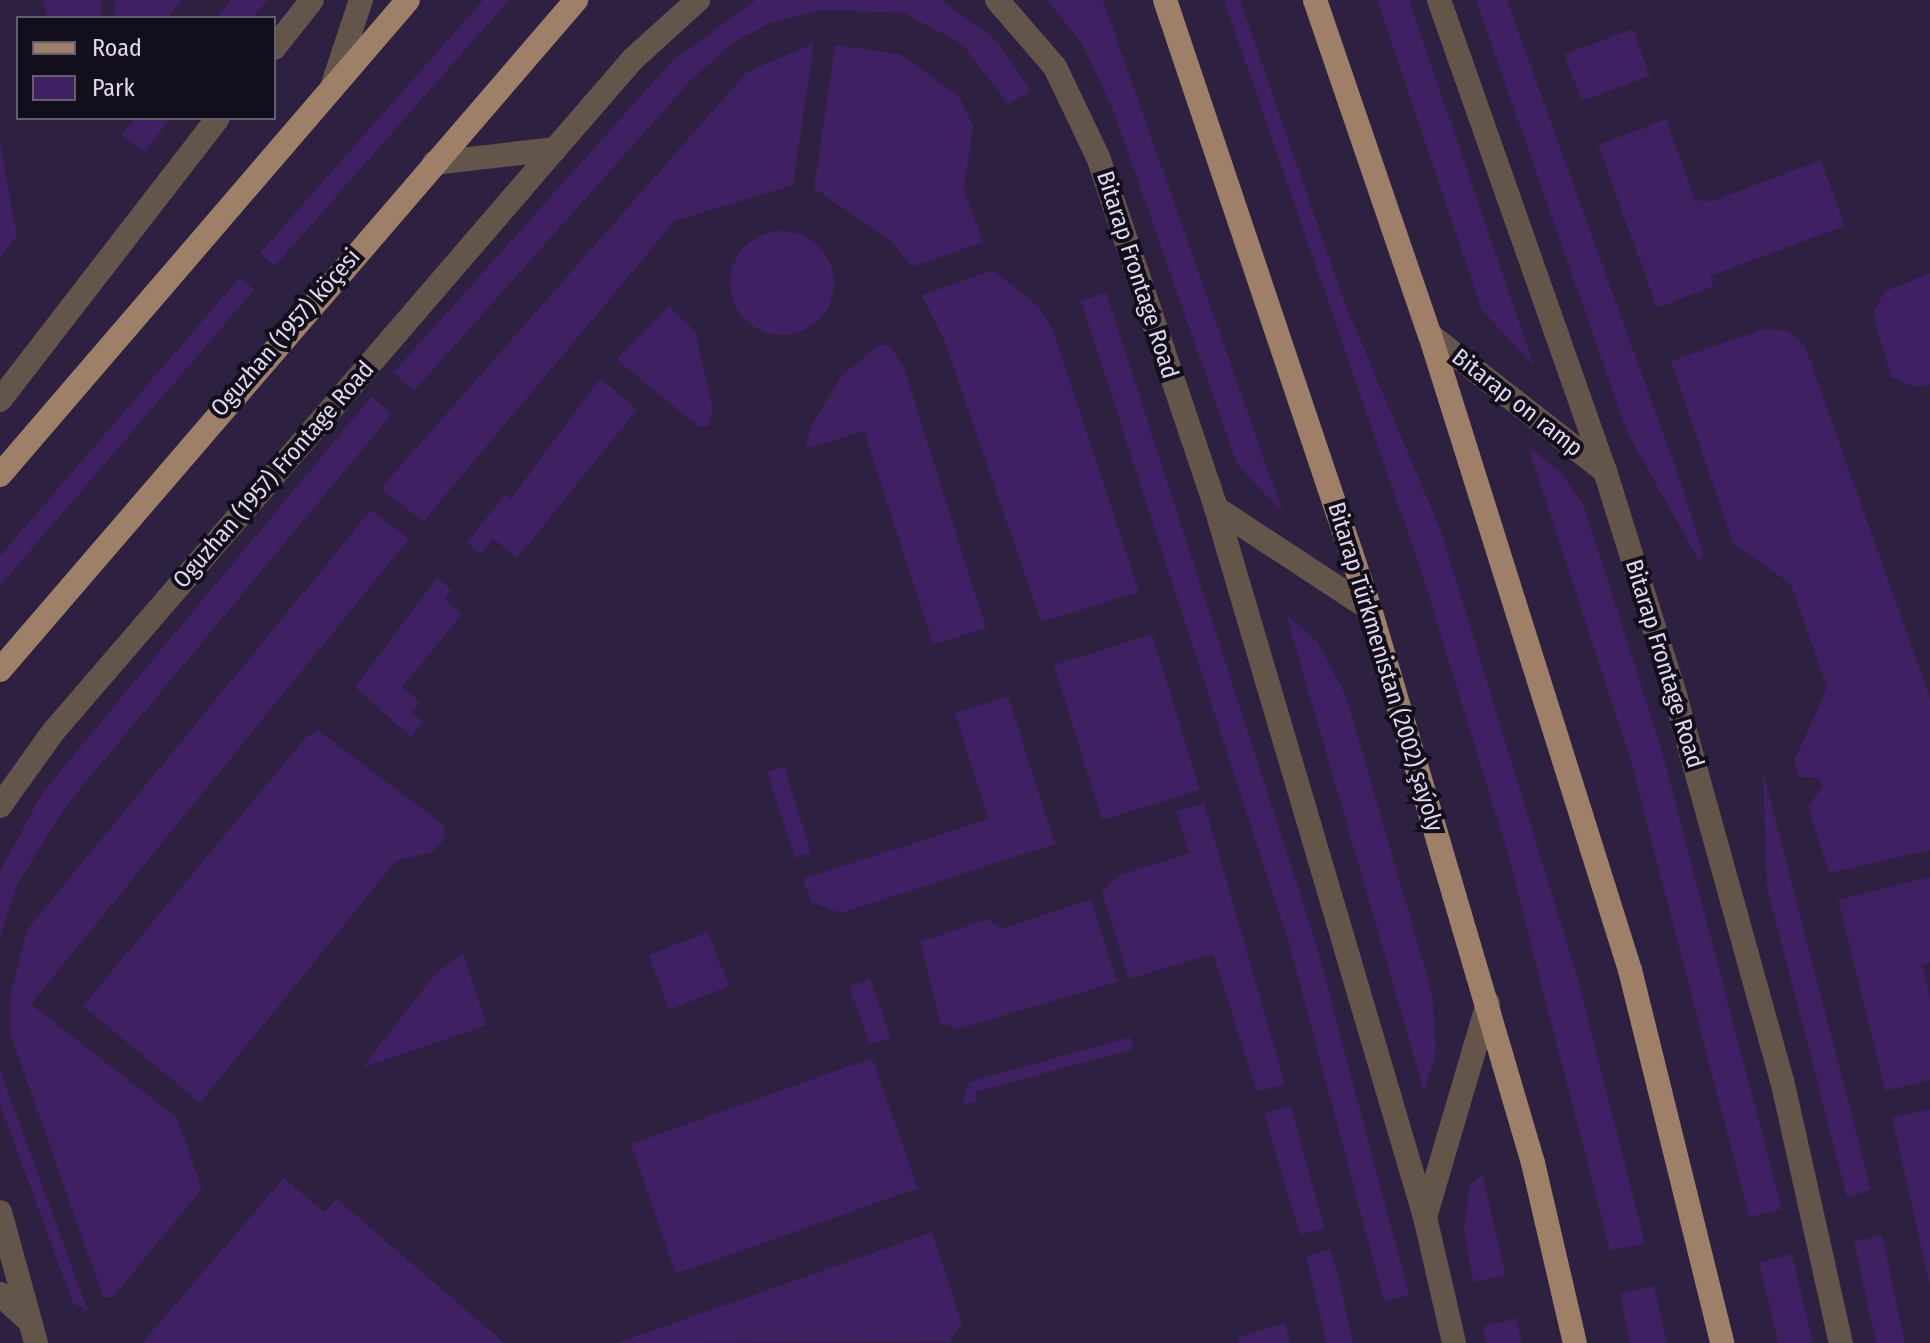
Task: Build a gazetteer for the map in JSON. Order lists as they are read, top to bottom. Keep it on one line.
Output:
{"streets":{"main road":["Oguzhan (1957) köçesi","Bitarap Türkmenistan (2002) şaýoly"],"street":["Bitarap Frontage Road","Bitarap on ramp","Oguzhan (1957) Frontage Road"]},"crossings":[["Bitarap Frontage Road","Bitarap on ramp"],["Bitarap Frontage Road","Bitarap Türkmenistan (2002) şaýoly"]],"legend":["Road","Park"]}
